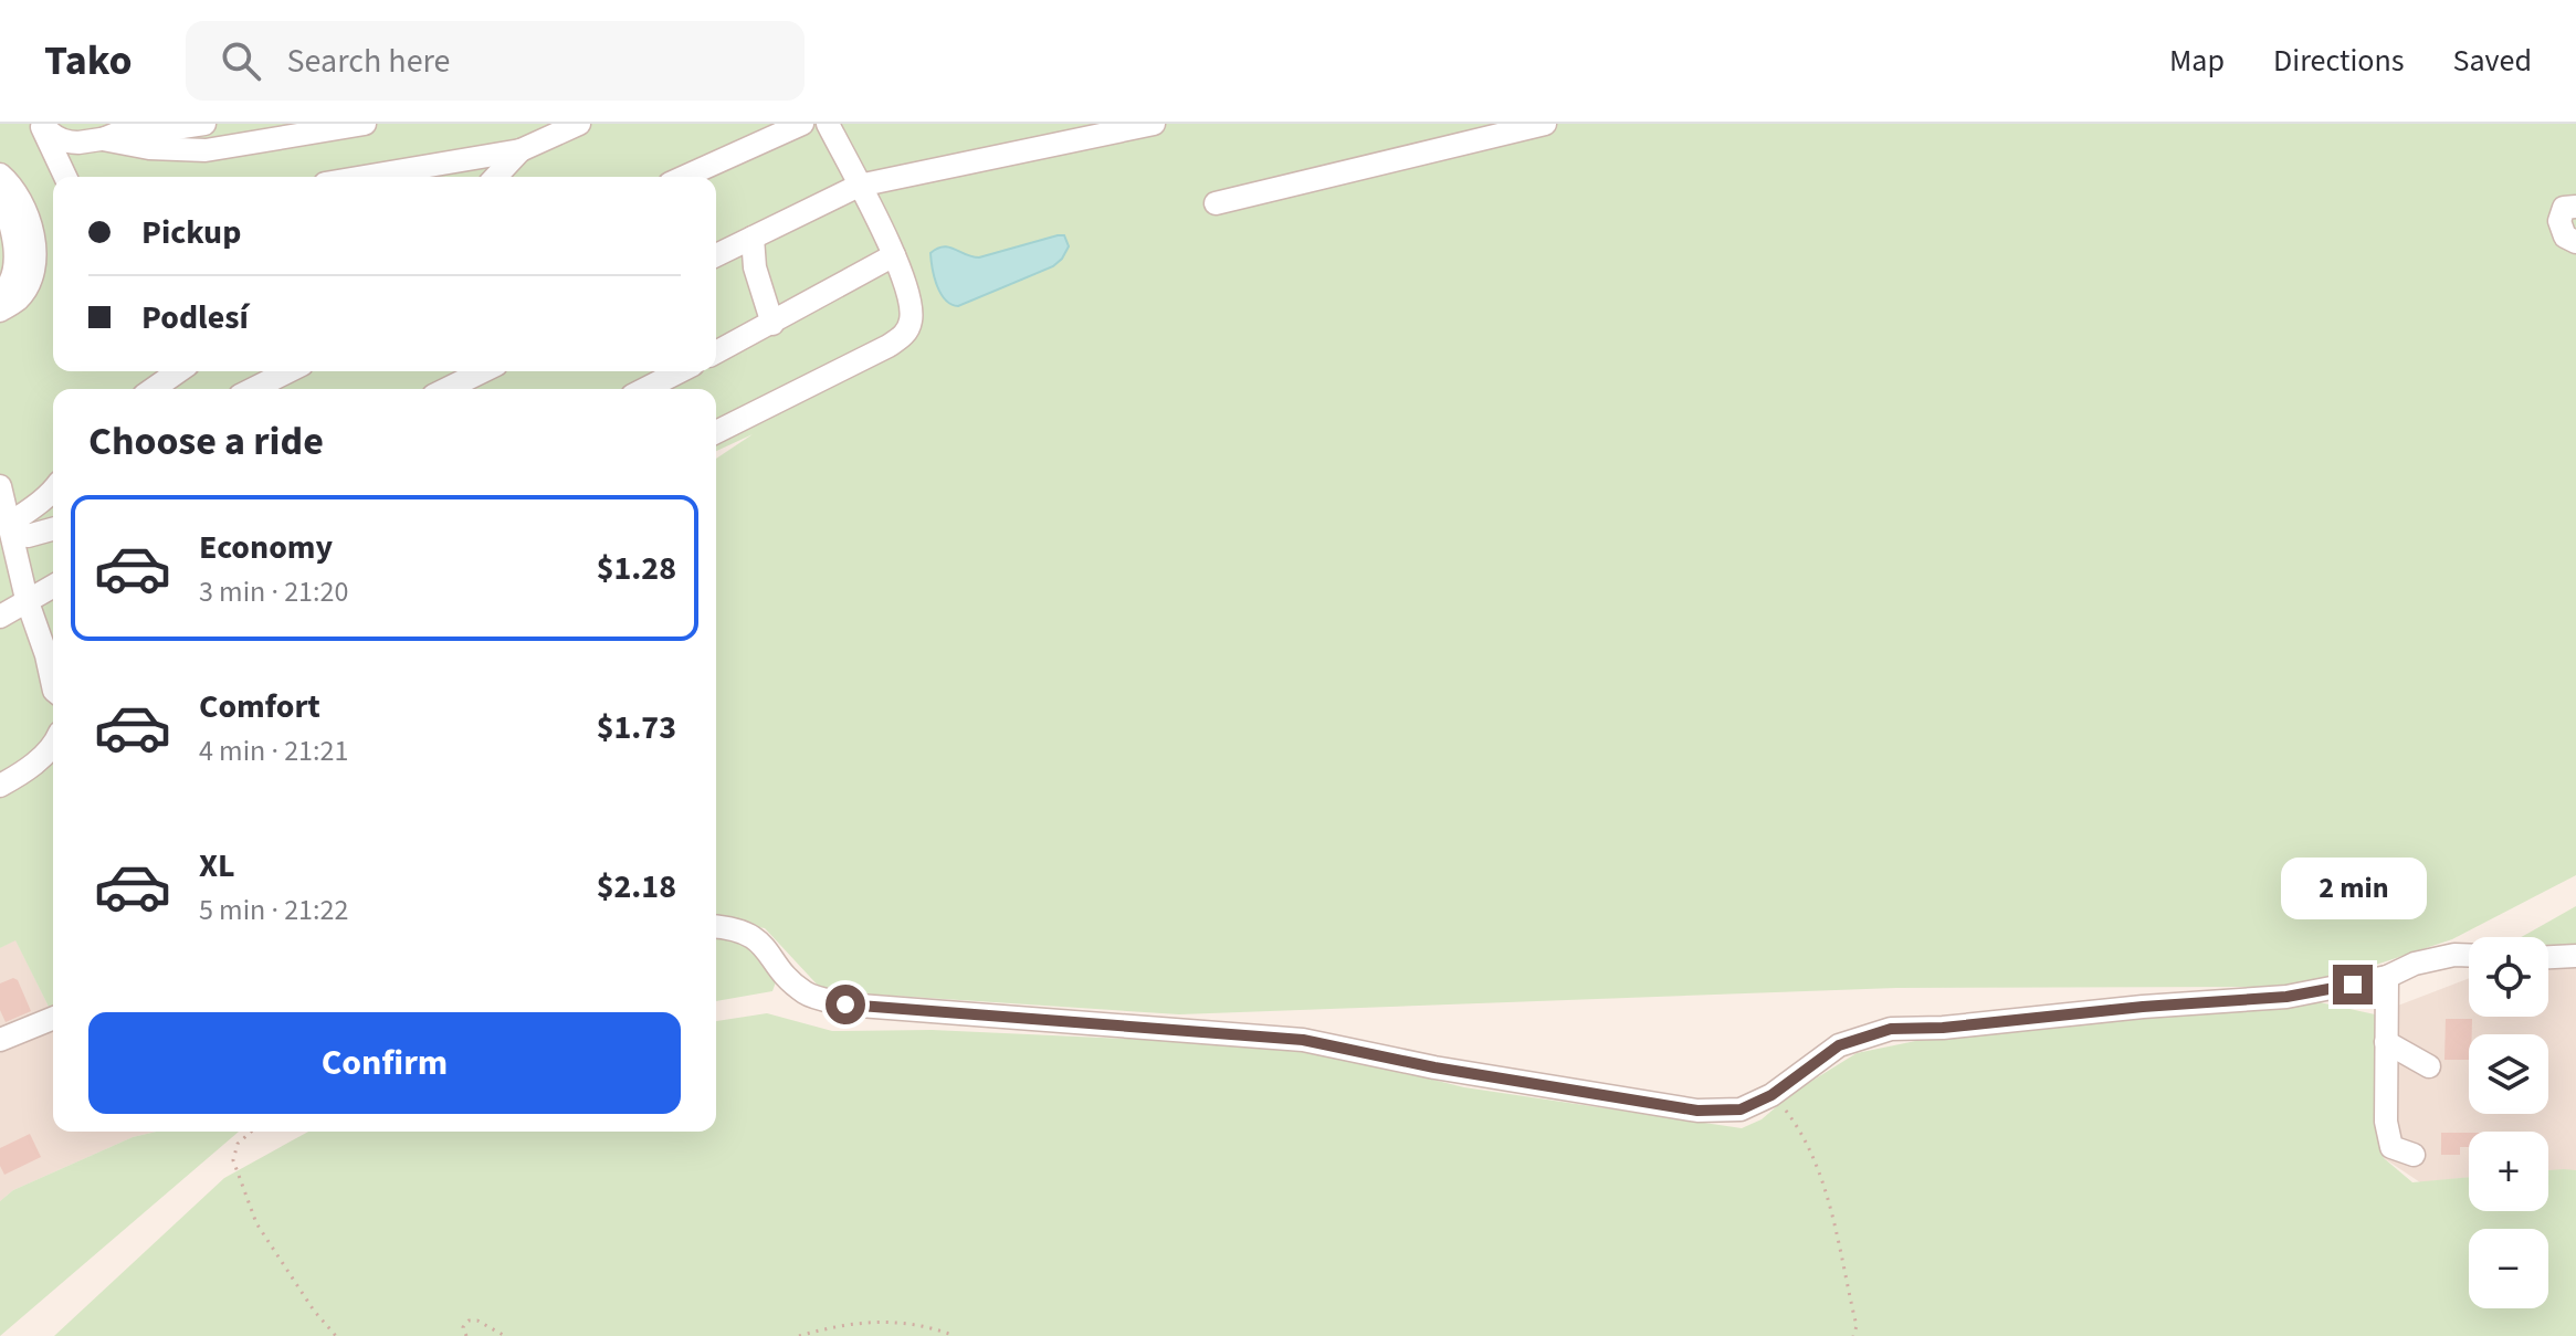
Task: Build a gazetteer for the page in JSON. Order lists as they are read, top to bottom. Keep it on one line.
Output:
{"page":{"header":"Tako","search":"Search here","nav":["Map","Directions","Saved"],"banner":["Pickup","Podlesí"],"heading":"Choose a ride","list":[{"name":"Economy","note":"3 min · 21:20","value":"$1.28"},{"name":"Comfort","note":"4 min · 21:21","value":"$1.73"},{"name":"XL","note":"5 min · 21:22","value":"$2.18"}],"bubble":"2 min","map_buttons":["+","−"],"buttons":"Confirm"}}
